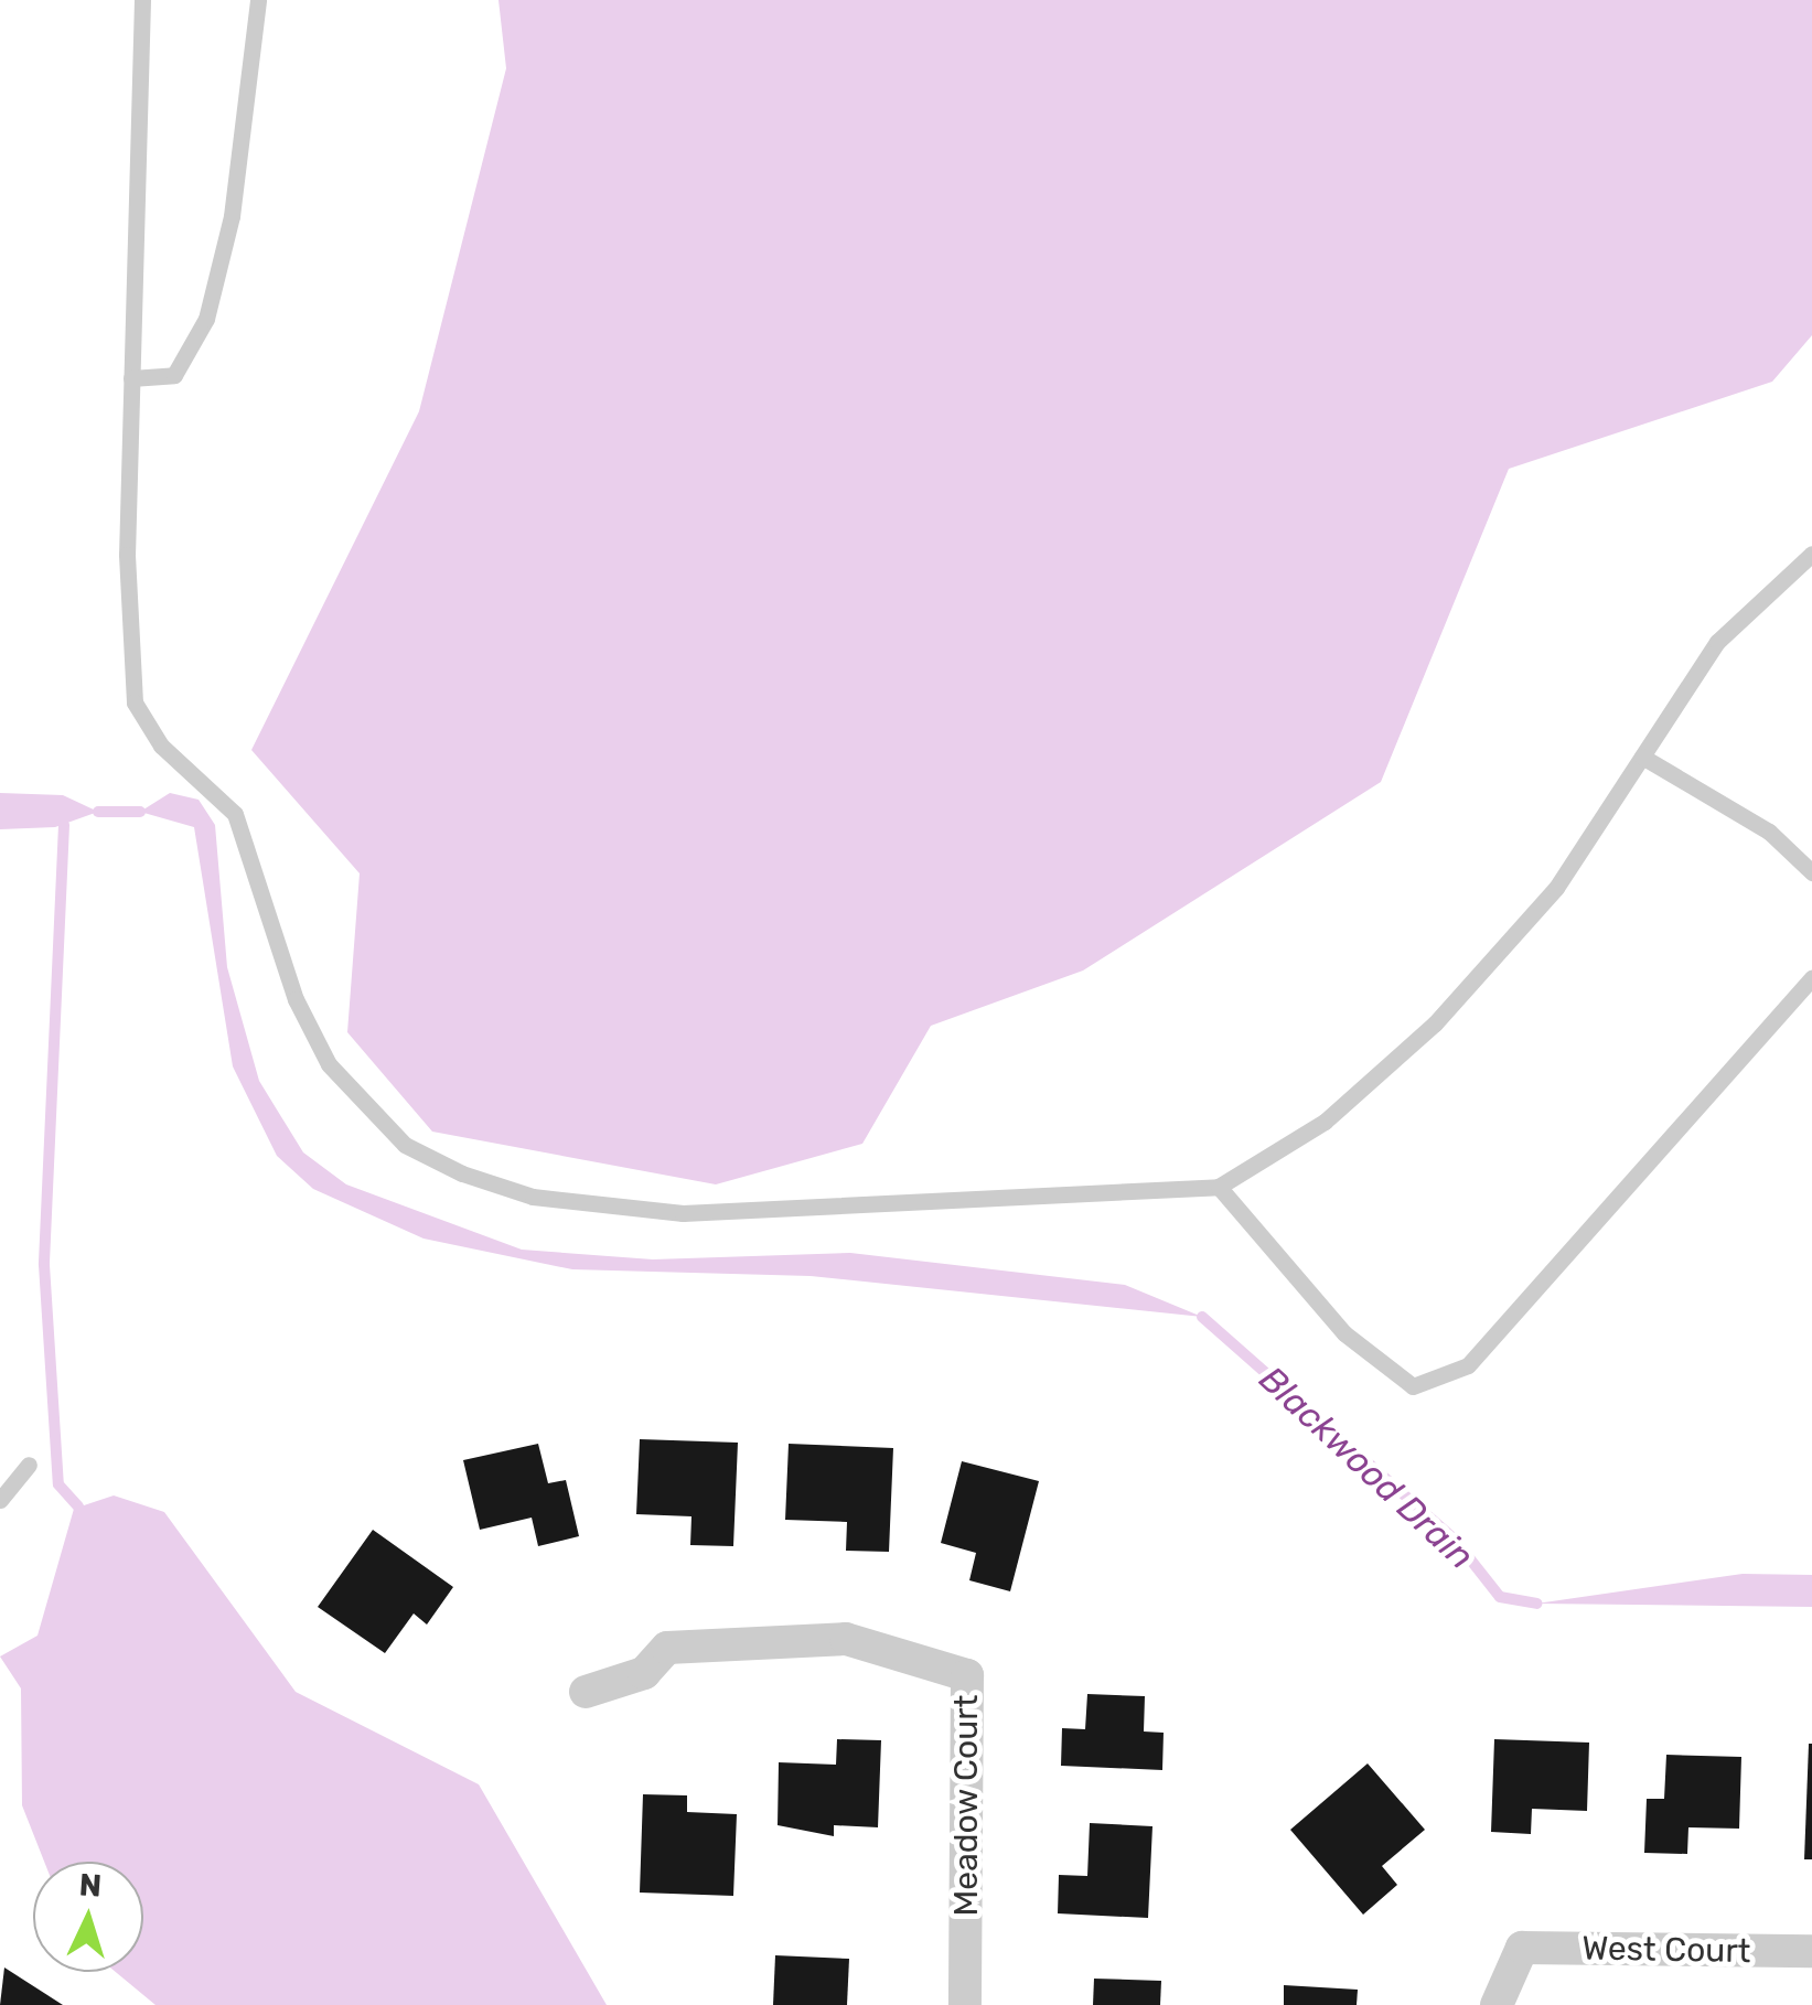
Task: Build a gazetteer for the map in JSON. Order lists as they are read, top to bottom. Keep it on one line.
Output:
{"streets":{"street":["Meadow Court","West Court"]},"water":["Blackwood Drain"],"north":"top"}
